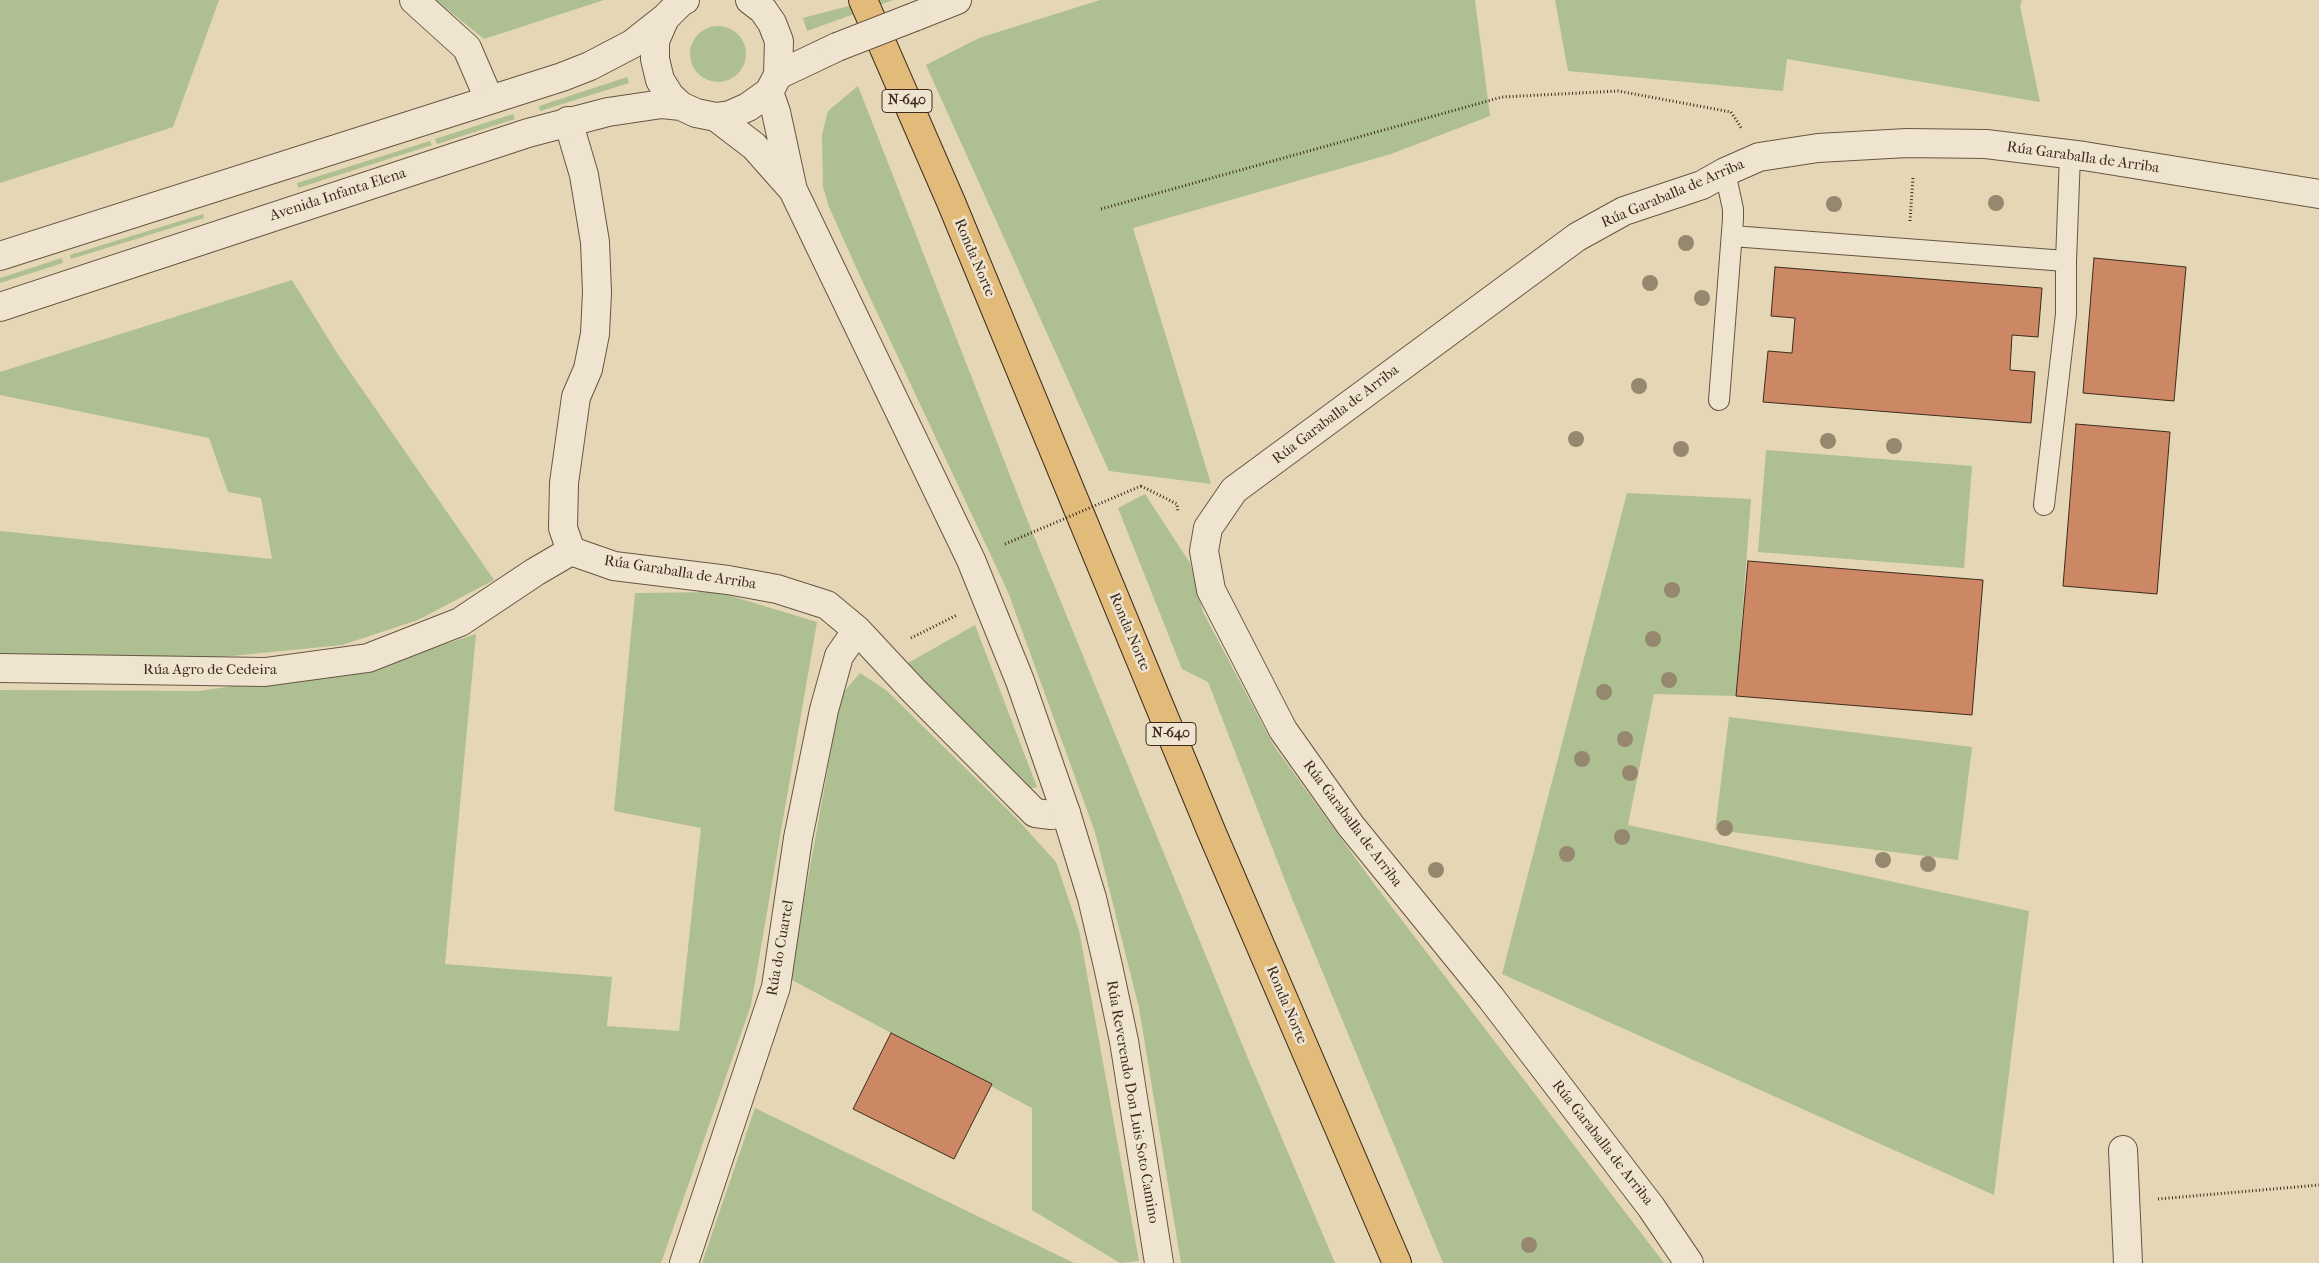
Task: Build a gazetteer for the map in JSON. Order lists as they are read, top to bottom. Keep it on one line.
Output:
{"streets":{"highway":["N-640","Ronda Norte"],"street":["Rúa Garaballa de Arriba","Avenida Infanta Elena","Rúa Agro de Cedeira","Rúa do Cuartel","Rúa Reverendo Don Luis Soto Camino"]},"crossings":[["Rúa Garaballa de Arriba","Rúa Agro de Cedeira"],["Rúa Garaballa de Arriba","Rúa do Cuartel"]]}
